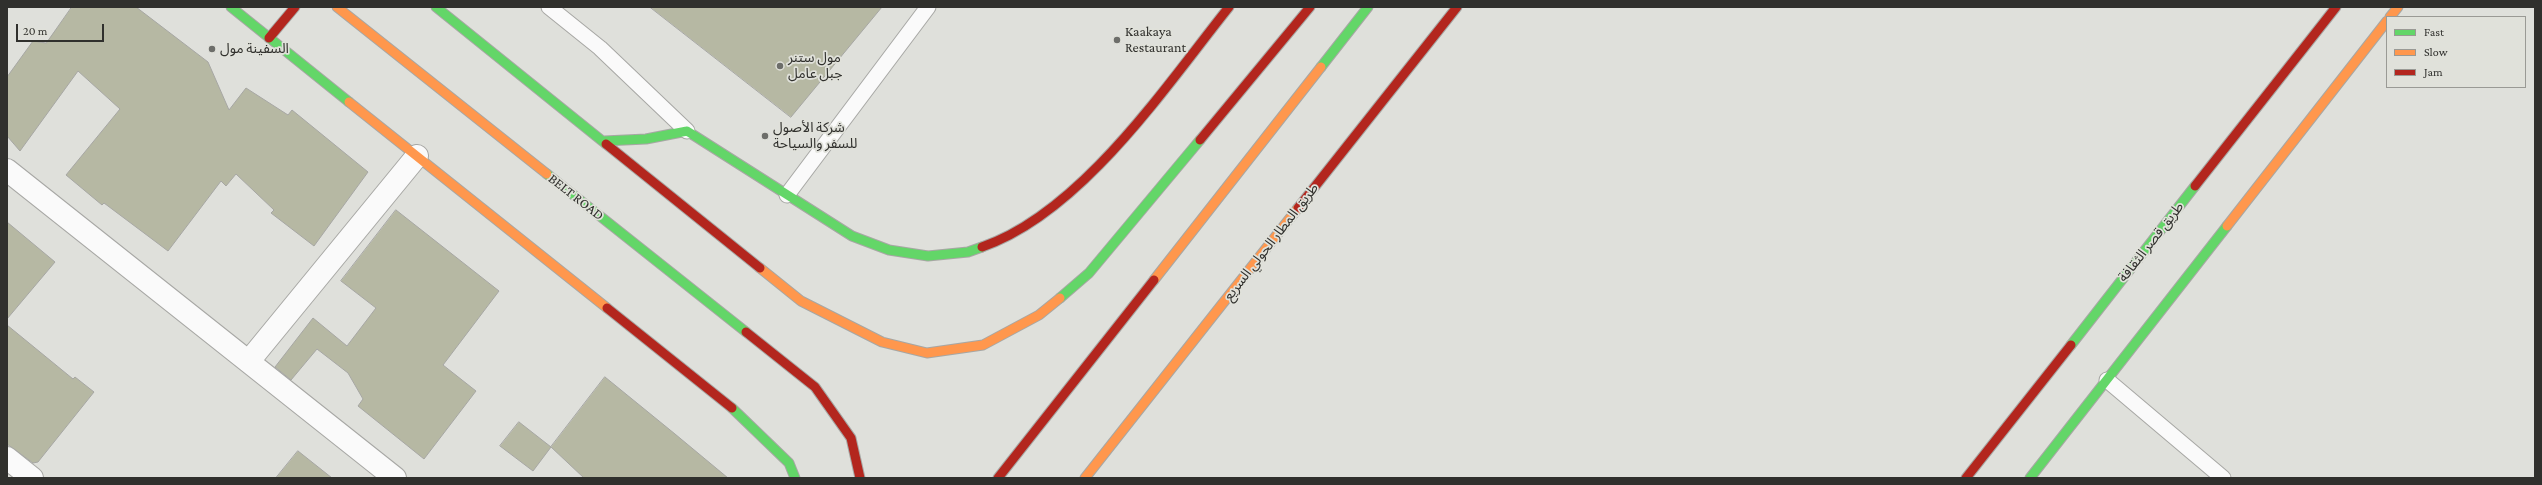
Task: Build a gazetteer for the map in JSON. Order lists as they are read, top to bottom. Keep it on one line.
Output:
{"streets":{"main road":["BELT ROAD","طريق المطار الحولي السريع","طريق قصر الثقافة"]},"places":["Kaakaya Restaurant","السفينة مول","مول ستنر جبل عامل","شركة الأصول للسفر والسياحة"],"legend":["Fast","Slow","Jam"],"scale_bar":"20 m"}
